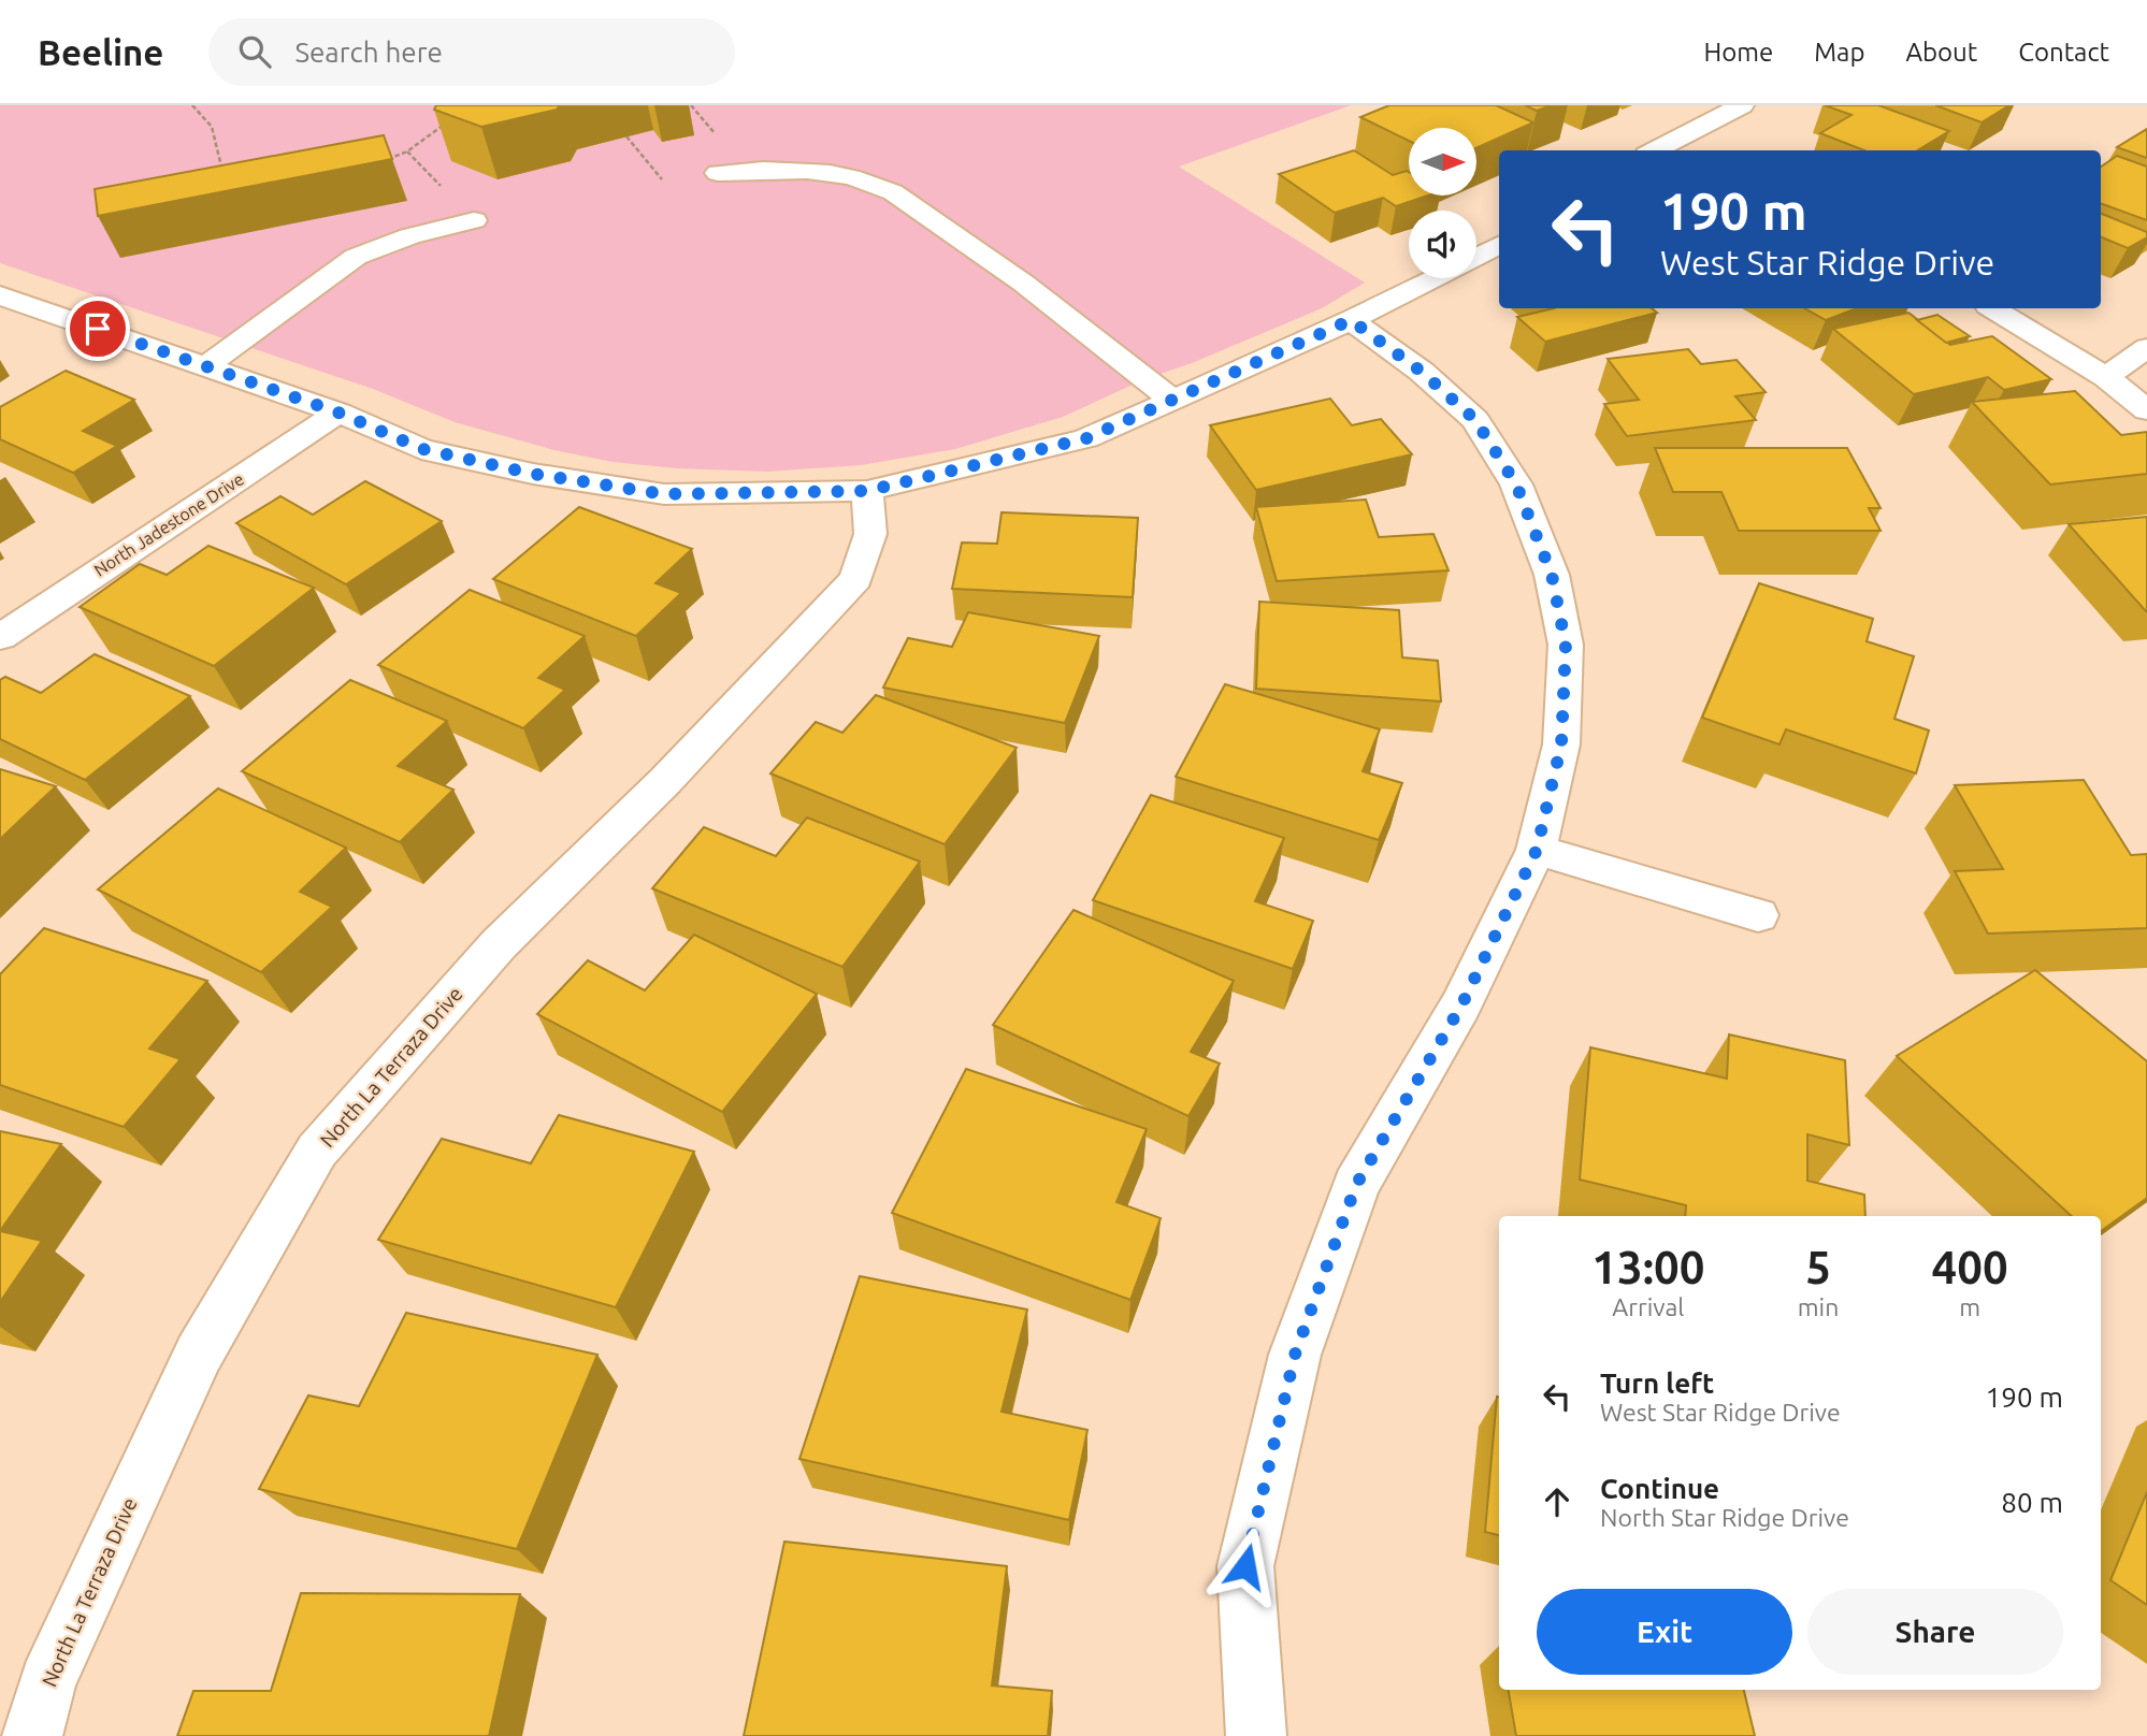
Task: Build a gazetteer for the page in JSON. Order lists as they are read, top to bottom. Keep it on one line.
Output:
{"streets":{"street":["North Jadestone Drive","North La Terraza Drive"]},"north":"right","page":{"header":"Beeline","search":"Search here","nav":["Home","Map","About","Contact"],"turn":["190 m","West Star Ridge Drive"],"eta":["13:00","Arrival","5","min","400","m"],"list":[{"name":"Turn left","note":"West Star Ridge Drive","value":"190 m"},{"name":"Continue","note":"North Star Ridge Drive","value":"80 m"}],"buttons":["Exit","Share"]}}
